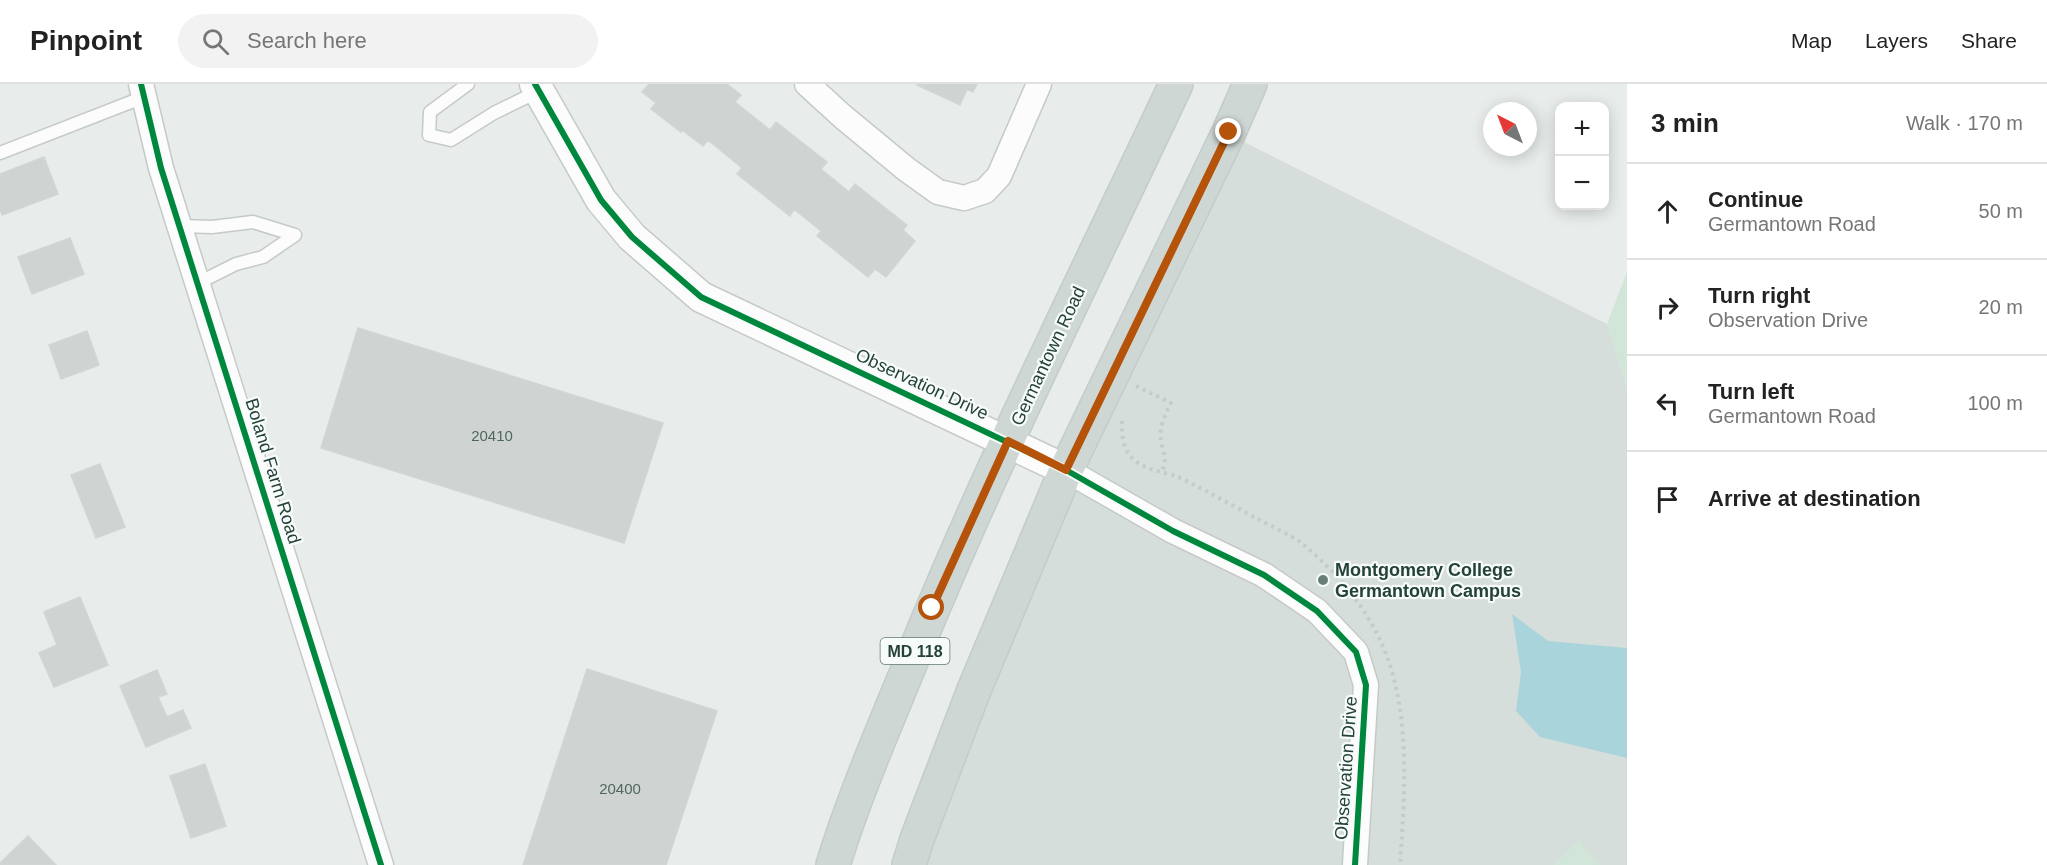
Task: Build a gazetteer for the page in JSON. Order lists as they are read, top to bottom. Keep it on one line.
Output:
{"streets":{"main road":["Germantown Road","MD 118"],"street":["Observation Drive","Boland Farm Road"]},"crossings":[["Germantown Road","Observation Drive"]],"places":["Montgomery College Germantown Campus"],"house_numbers":["20410","20400"],"north":"top left","page":{"header":"Pinpoint","search":"Search here","nav":["Map","Layers","Share"],"heading":["3 min","Walk · 170 m"],"map_buttons":["+","−"],"list":[["Continue","Germantown Road","50 m"],["Turn right","Observation Drive","20 m"],["Turn left","Germantown Road","100 m"],"Arrive at destination"]}}
